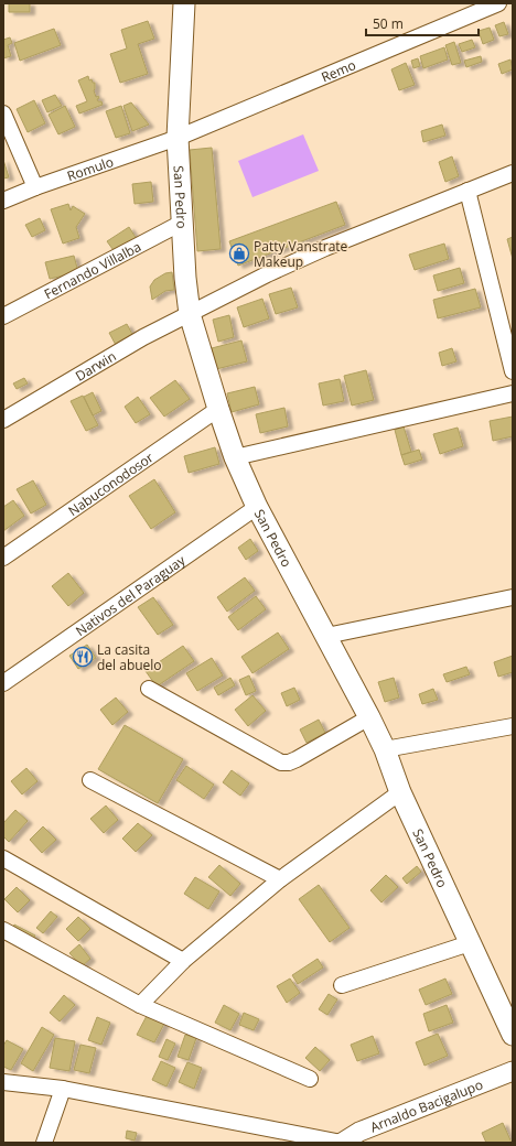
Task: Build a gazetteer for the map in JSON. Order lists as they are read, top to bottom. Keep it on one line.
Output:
{"streets":{"main road":["San Pedro"],"street":["Remo","Romulo","Fernando Villalba","Darwin","Nabuconodosor","Nativos del Paraguay","Arnaldo Bacigalupo"]},"crossings":[["Remo","Romulo"],["Remo","San Pedro"],["Romulo","San Pedro"],["San Pedro","Fernando Villalba"],["San Pedro","Darwin"],["San Pedro","Nabuconodosor"],["San Pedro","Nativos del Paraguay"]],"places":{"shop":["Patty Vanstrate Makeup"],"restaurant":["La casita del abuelo"]},"scale_bar":"50 m"}
